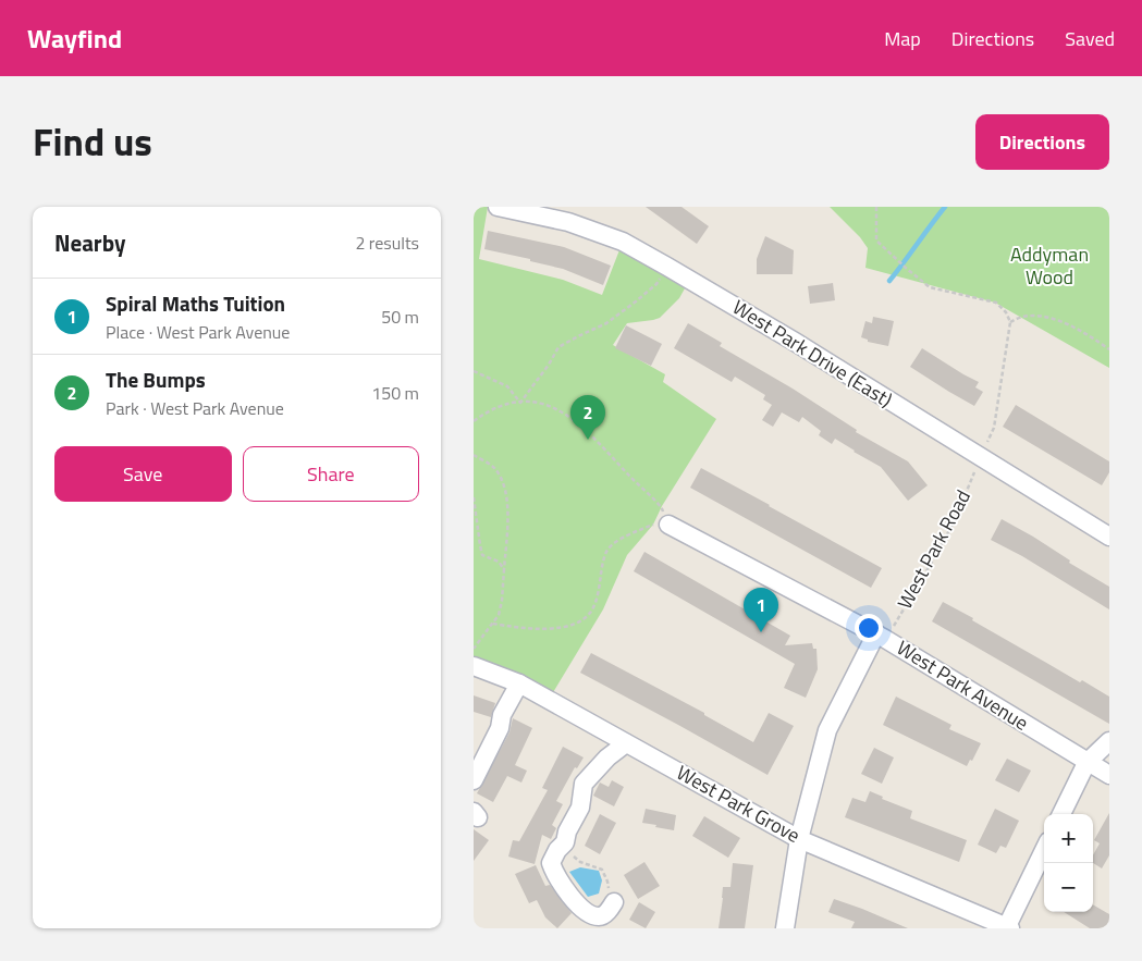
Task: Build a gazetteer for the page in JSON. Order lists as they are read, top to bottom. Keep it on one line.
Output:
{"streets":{"street":["West Park Drive (East)","West Park Avenue","West Park Grove"],"path":["West Park Road"]},"crossings":[["West Park Drive (East)","West Park Road"],["West Park Road","West Park Avenue"]],"parks":["Addyman Wood"],"page":{"header":"Wayfind","nav":["Map","Directions","Saved"],"title":"Find us","buttons":["Directions",["Save","Share"]],"heading":["Nearby","2 results"],"list":[{"mark":"1","name":"Spiral Maths Tuition","note":"Place · West Park Avenue","value":"50 m"},{"mark":"2","name":"The Bumps","note":"Park · West Park Avenue","value":"150 m"}],"pins":["2","1"],"map_buttons":["+","−"]}}
